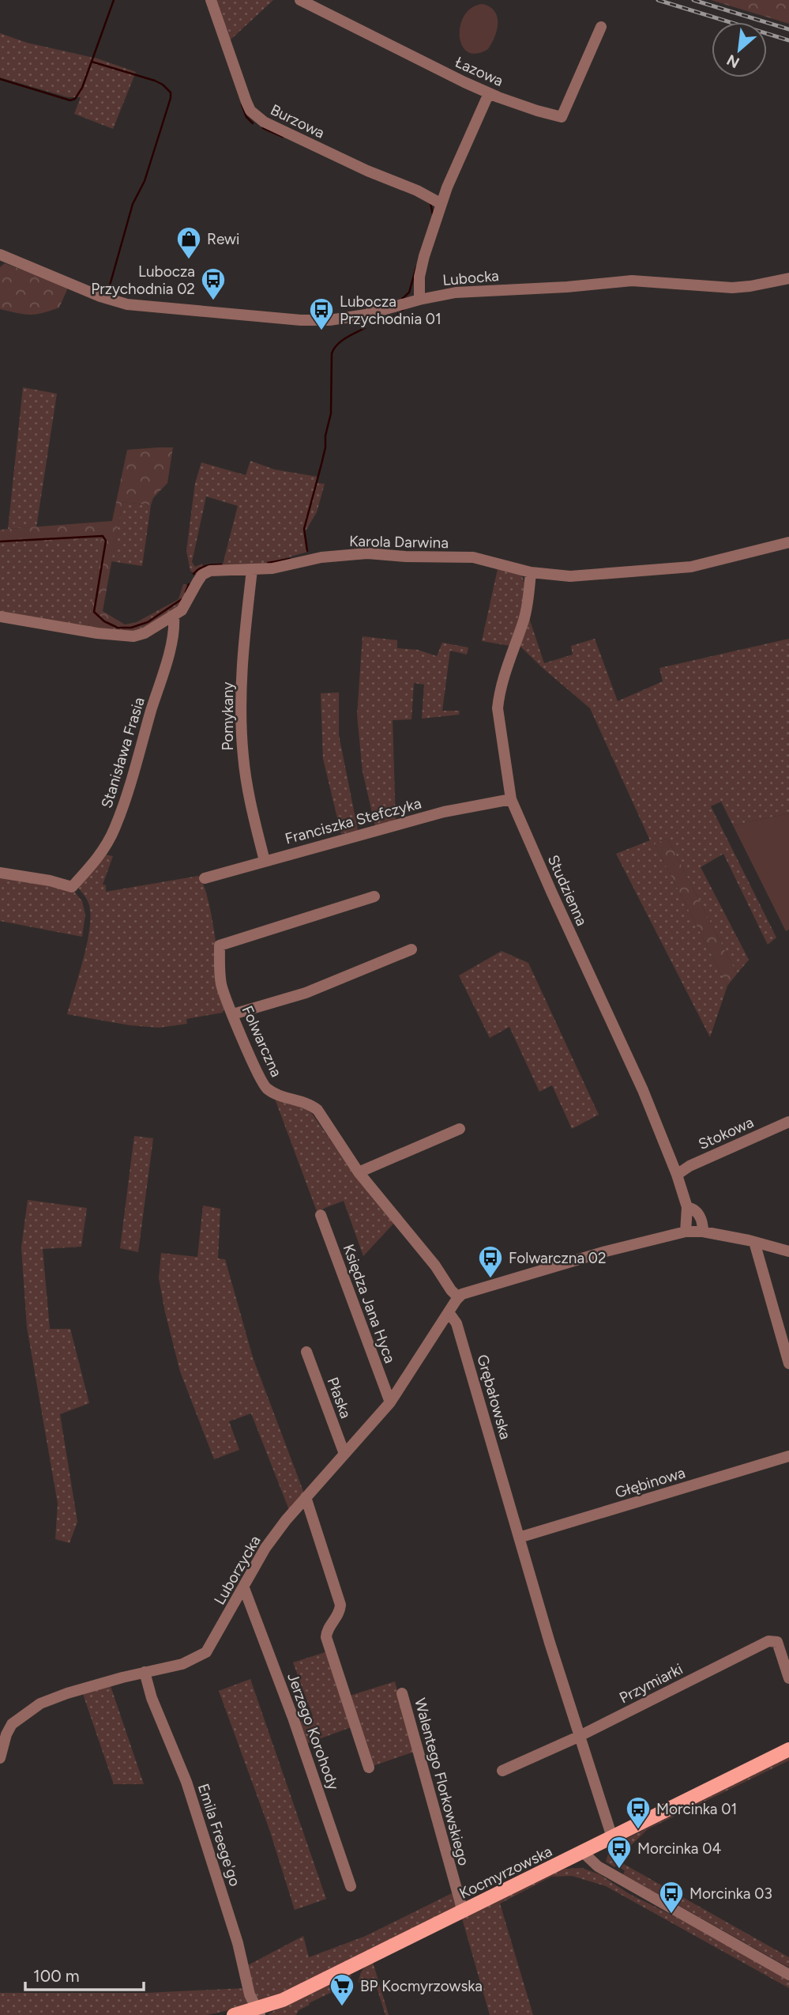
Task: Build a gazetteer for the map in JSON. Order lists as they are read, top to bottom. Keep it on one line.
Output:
{"streets":{"main road":["Kocmyrzowska"],"street":["Łazowa","Burzowa","Lubocka","Karola Darwina","Pomykany","Stanisława Frasia","Franciszka Stefczyka","Studzienna","Folwarczna","Stokowa","Księdza Jana Hyca","Grębałowska","Płaska","Głębinowa","Luborzycka","Przymiarki","Jerzego Korohody","Walentego Florkowskiego","Emila Freege'go"]},"crossings":[["Karola Darwina","Pomykany"],["Karola Darwina","Stanisława Frasia"],["Karola Darwina","Studzienna"],["Pomykany","Franciszka Stefczyka"],["Franciszka Stefczyka","Studzienna"],["Studzienna","Stokowa"],["Księdza Jana Hyca","Luborzycka"],["Grębałowska","Głębinowa"],["Grębałowska","Luborzycka"],["Grębałowska","Przymiarki"],["Grębałowska","Kocmyrzowska"],["Płaska","Luborzycka"],["Luborzycka","Jerzego Korohody"],["Luborzycka","Emila Freege'go"],["Walentego Florkowskiego","Kocmyrzowska"],["Emila Freege'go","Kocmyrzowska"]],"places":{"shop":["Rewi"],"bus stop":["Lubocza Przychodnia 02","Lubocza Przychodnia 01","Folwarczna 02","Morcinka 01","Morcinka 04","Morcinka 03"],"supermarket":["BP Kocmyrzowska"]},"scale_bar":"100 m","north":"bottom left"}
